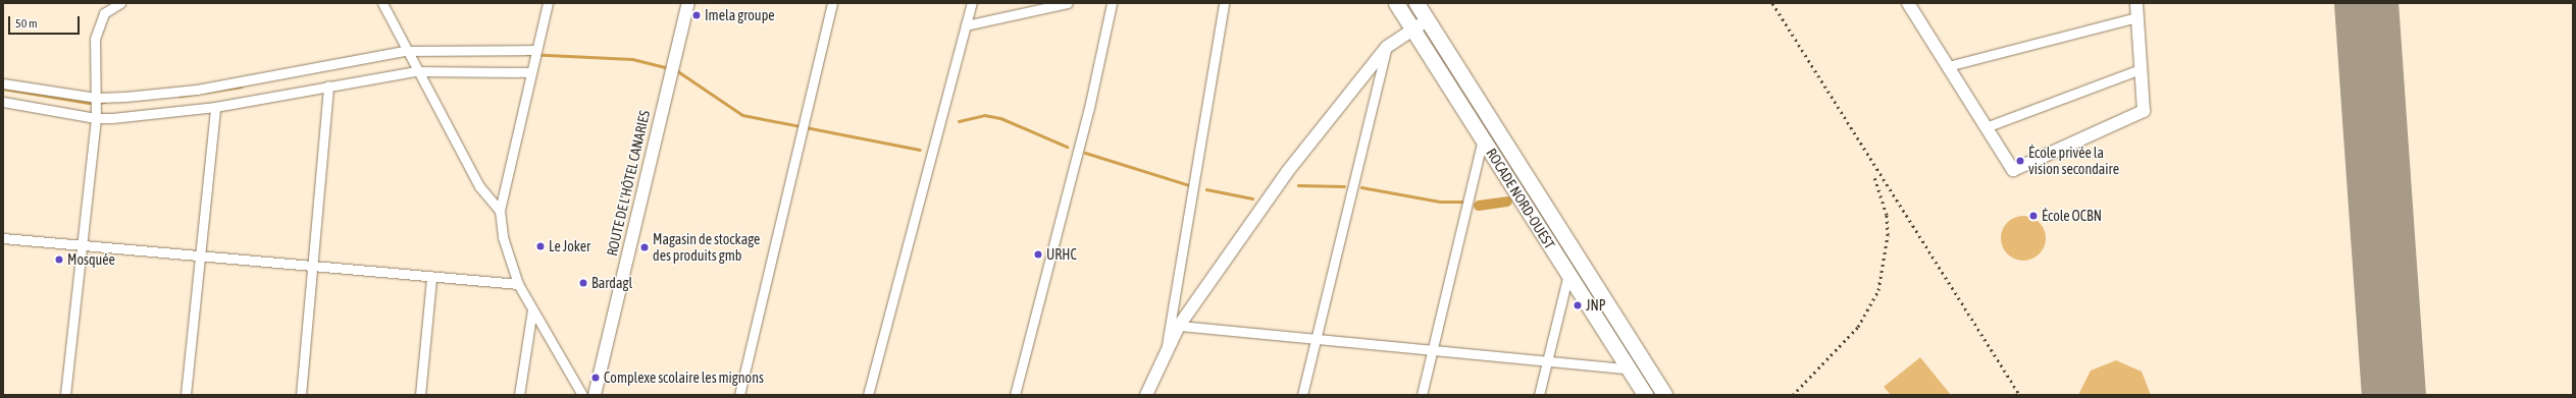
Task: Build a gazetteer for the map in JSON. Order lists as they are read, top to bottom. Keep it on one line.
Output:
{"streets":{"main road":["ROCADE NORD-OUEST"],"street":["ROUTE DE L'HÔTEL CANARIES"]},"places":["Imela groupe","École privée la vision secondaire","École OCBN","Le Joker","Magasin de stockage des produits gmb","URHC","Mosquée","Bardagl","JNP","Complexe scolaire les mignons"],"scale_bar":"50 m"}
